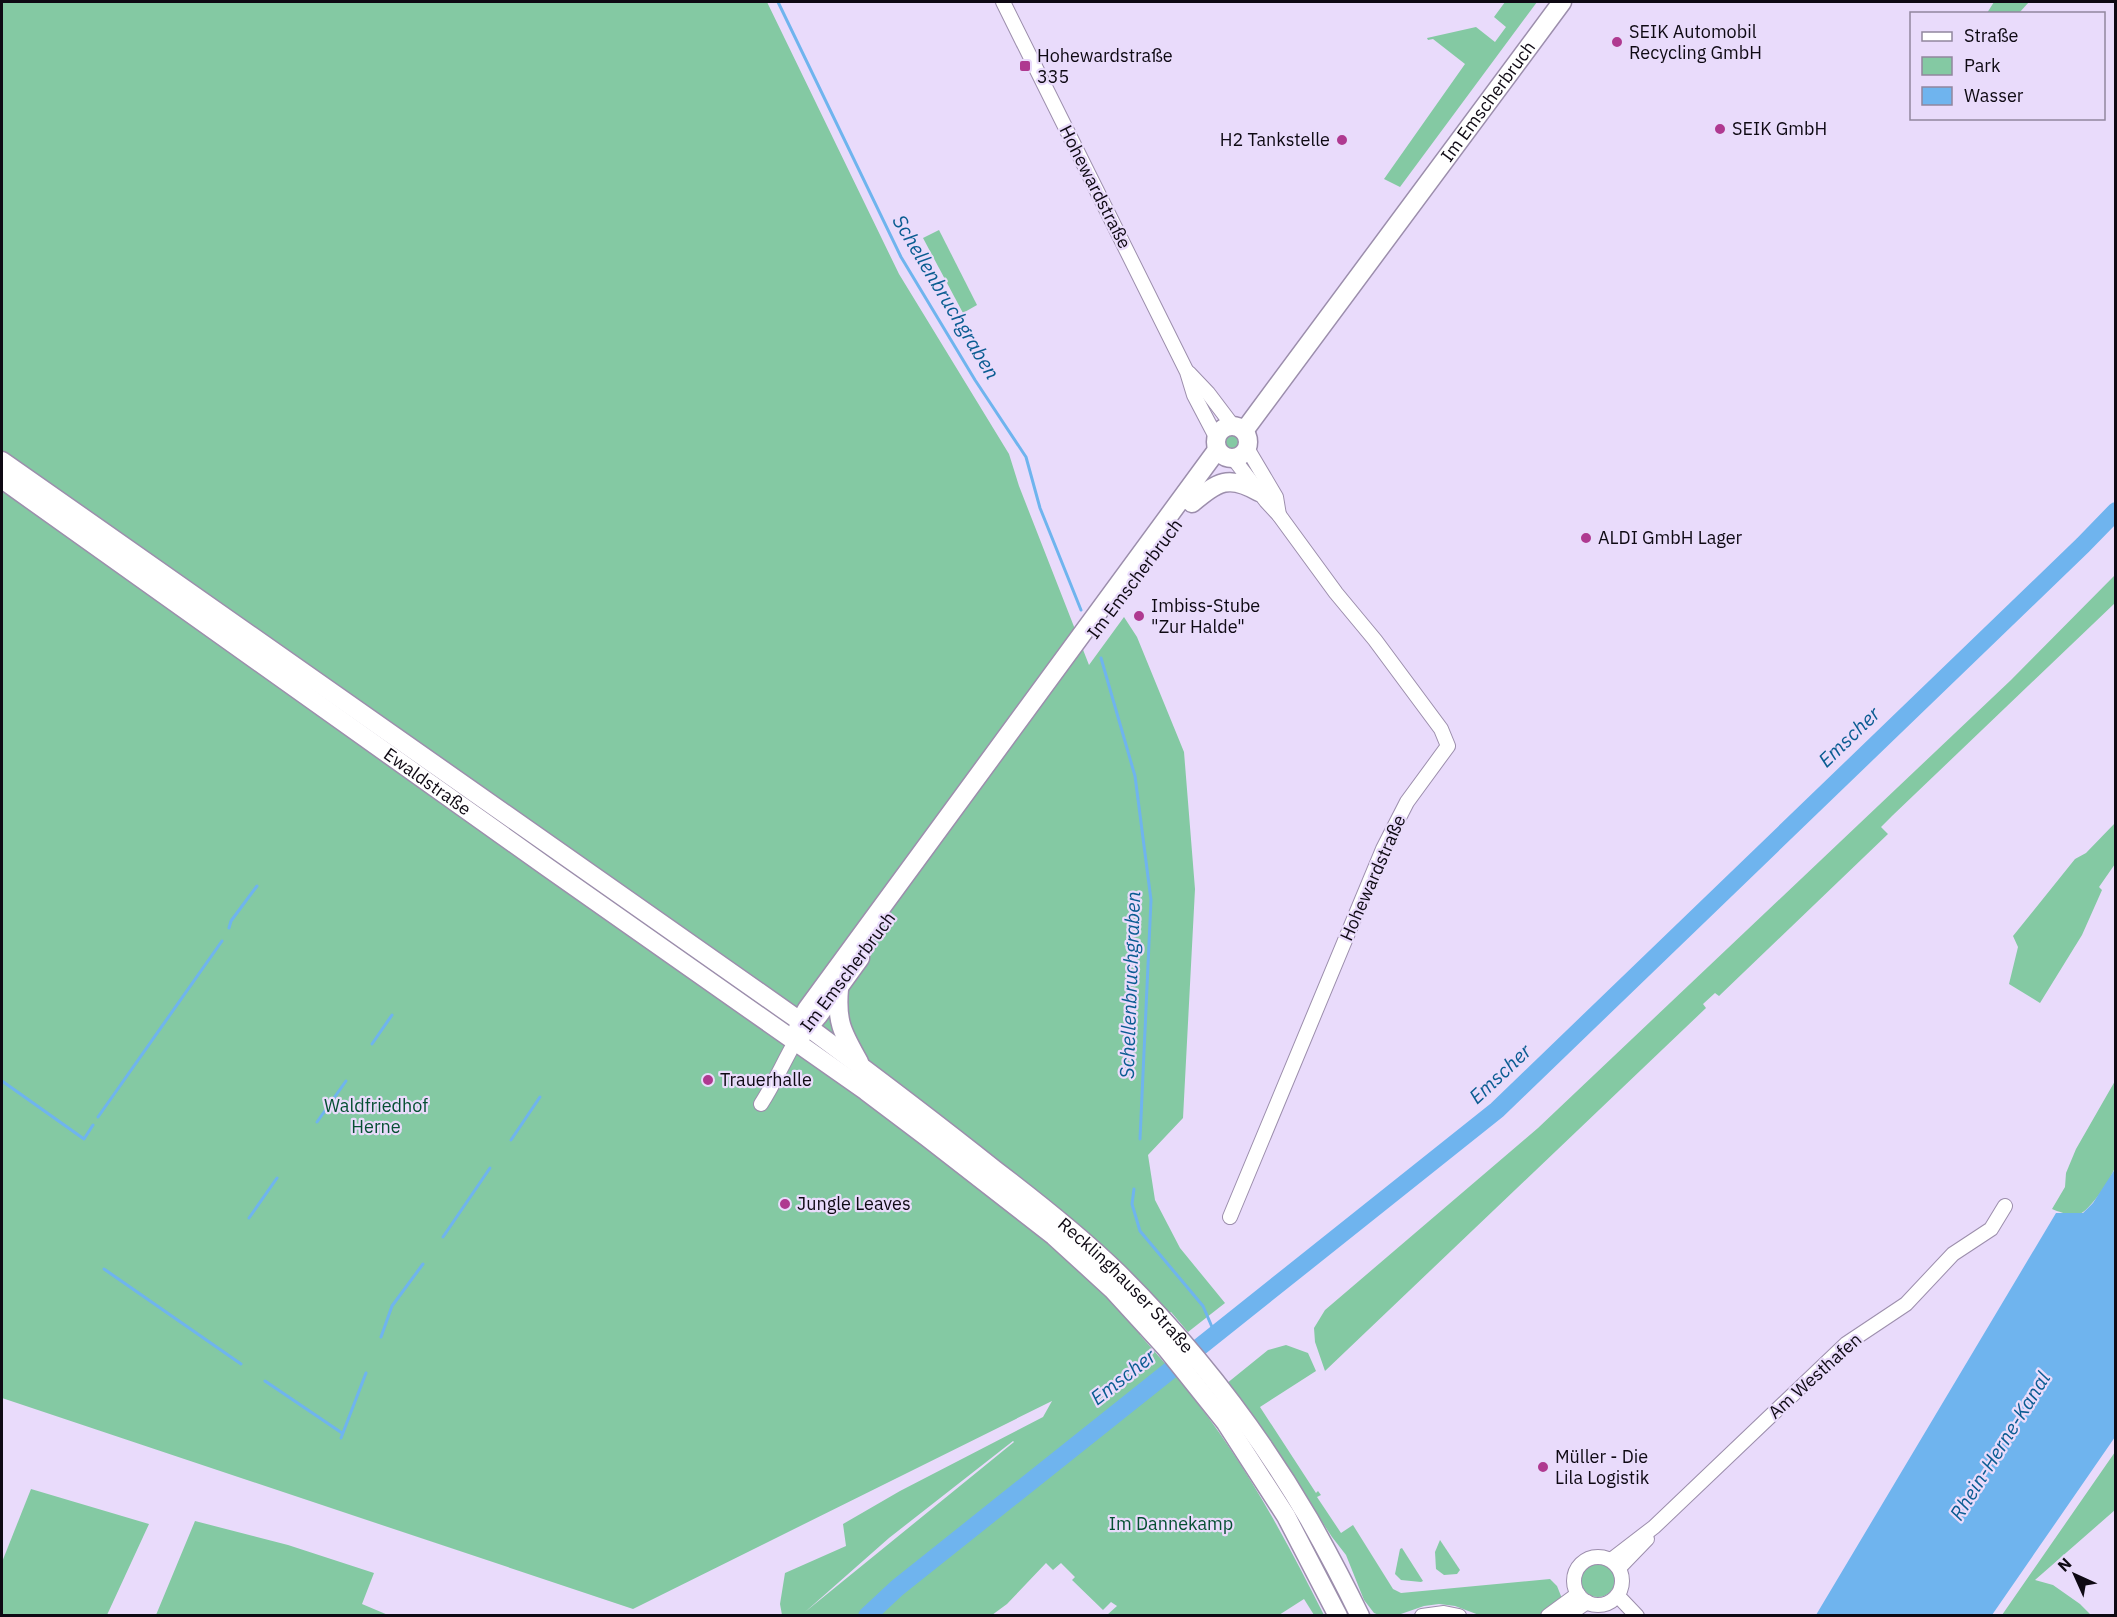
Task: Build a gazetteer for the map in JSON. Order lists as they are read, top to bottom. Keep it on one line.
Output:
{"streets":{"main road":["Im Emscherbruch","Ewaldstraße","Recklinghauser Straße"],"street":["Hohewardstraße","Am Westhafen"]},"crossings":[["Im Emscherbruch","Hohewardstraße"],["Im Emscherbruch","Ewaldstraße"],["Im Emscherbruch","Recklinghauser Straße"],["Ewaldstraße","Recklinghauser Straße"]],"water":["Schellenbruchgraben","Emscher","Rhein-Herne-Kanal"],"parks":["Waldfriedhof Herne","Im Dannekamp"],"places":{"other":["SEIK Automobil Recycling GmbH","SEIK GmbH","H2 Tankstelle","ALDI GmbH Lager","Imbiss-Stube \"Zur Halde\"","Trauerhalle","Jungle Leaves","Müller - Die Lila Logistik"],"transit":["Hohewardstraße 335"]},"legend":["Straße","Park","Wasser"],"north":"top left"}
